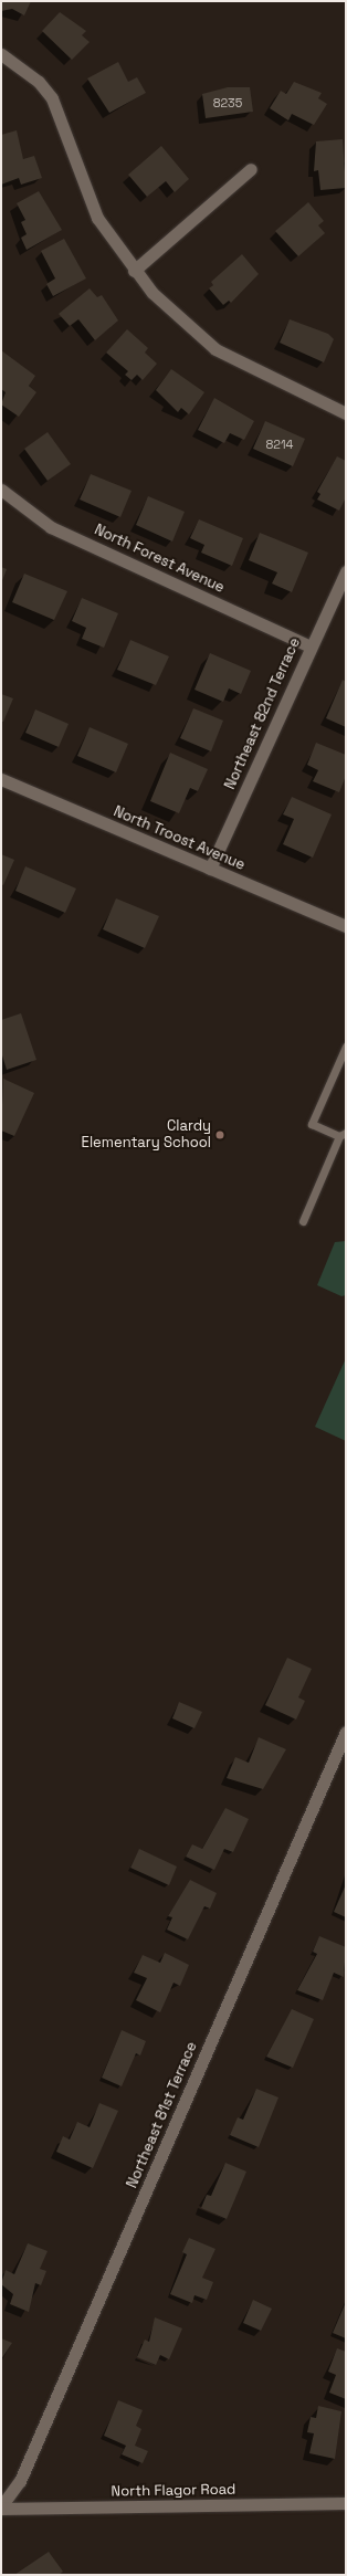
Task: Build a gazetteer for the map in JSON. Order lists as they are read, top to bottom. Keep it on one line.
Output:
{"streets":{"street":["North Forest Avenue","Northeast 82nd Terrace","North Troost Avenue","Northeast 81st Terrace","North Flagor Road"]},"crossings":[["North Forest Avenue","Northeast 82nd Terrace"],["Northeast 82nd Terrace","North Troost Avenue"],["Northeast 81st Terrace","North Flagor Road"]],"places":["Clardy Elementary School"],"house_numbers":["8235","8214"]}
